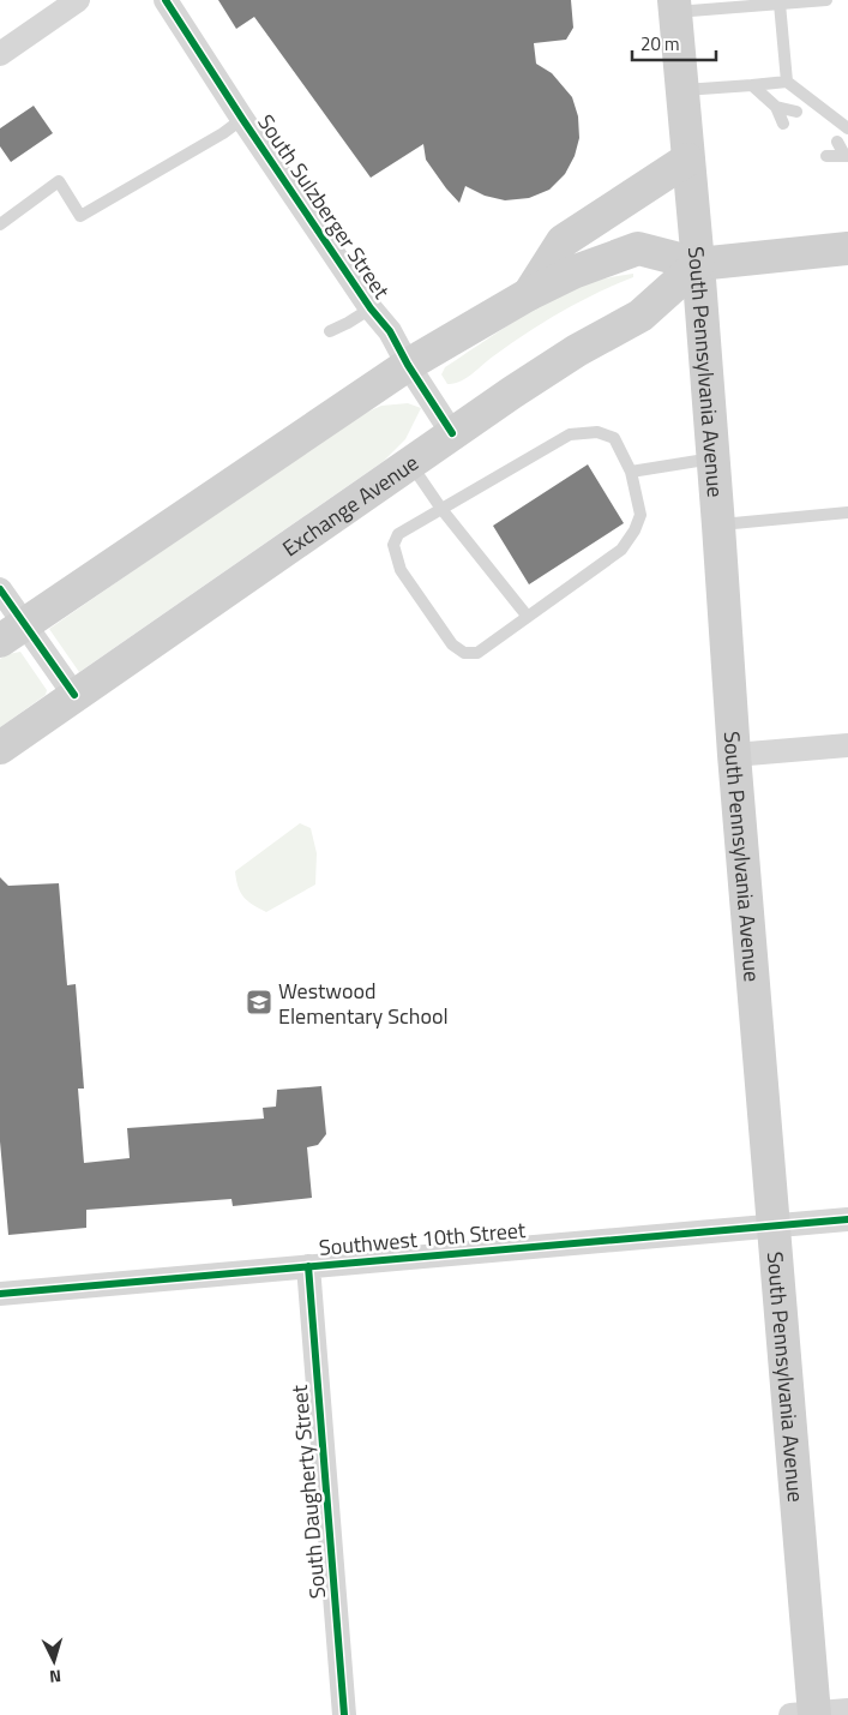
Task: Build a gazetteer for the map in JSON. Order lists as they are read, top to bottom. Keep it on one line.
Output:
{"streets":{"main road":["South Pennsylvania Avenue","Exchange Avenue"],"street":["South Sulzberger Street","Southwest 10th Street","South Daugherty Street"]},"crossings":[["South Sulzberger Street","Exchange Avenue"],["South Pennsylvania Avenue","Exchange Avenue"],["South Pennsylvania Avenue","Southwest 10th Street"],["Southwest 10th Street","South Daugherty Street"]],"places":{"school or university":["Westwood Elementary School"]},"scale_bar":"20 m","north":"bottom"}
